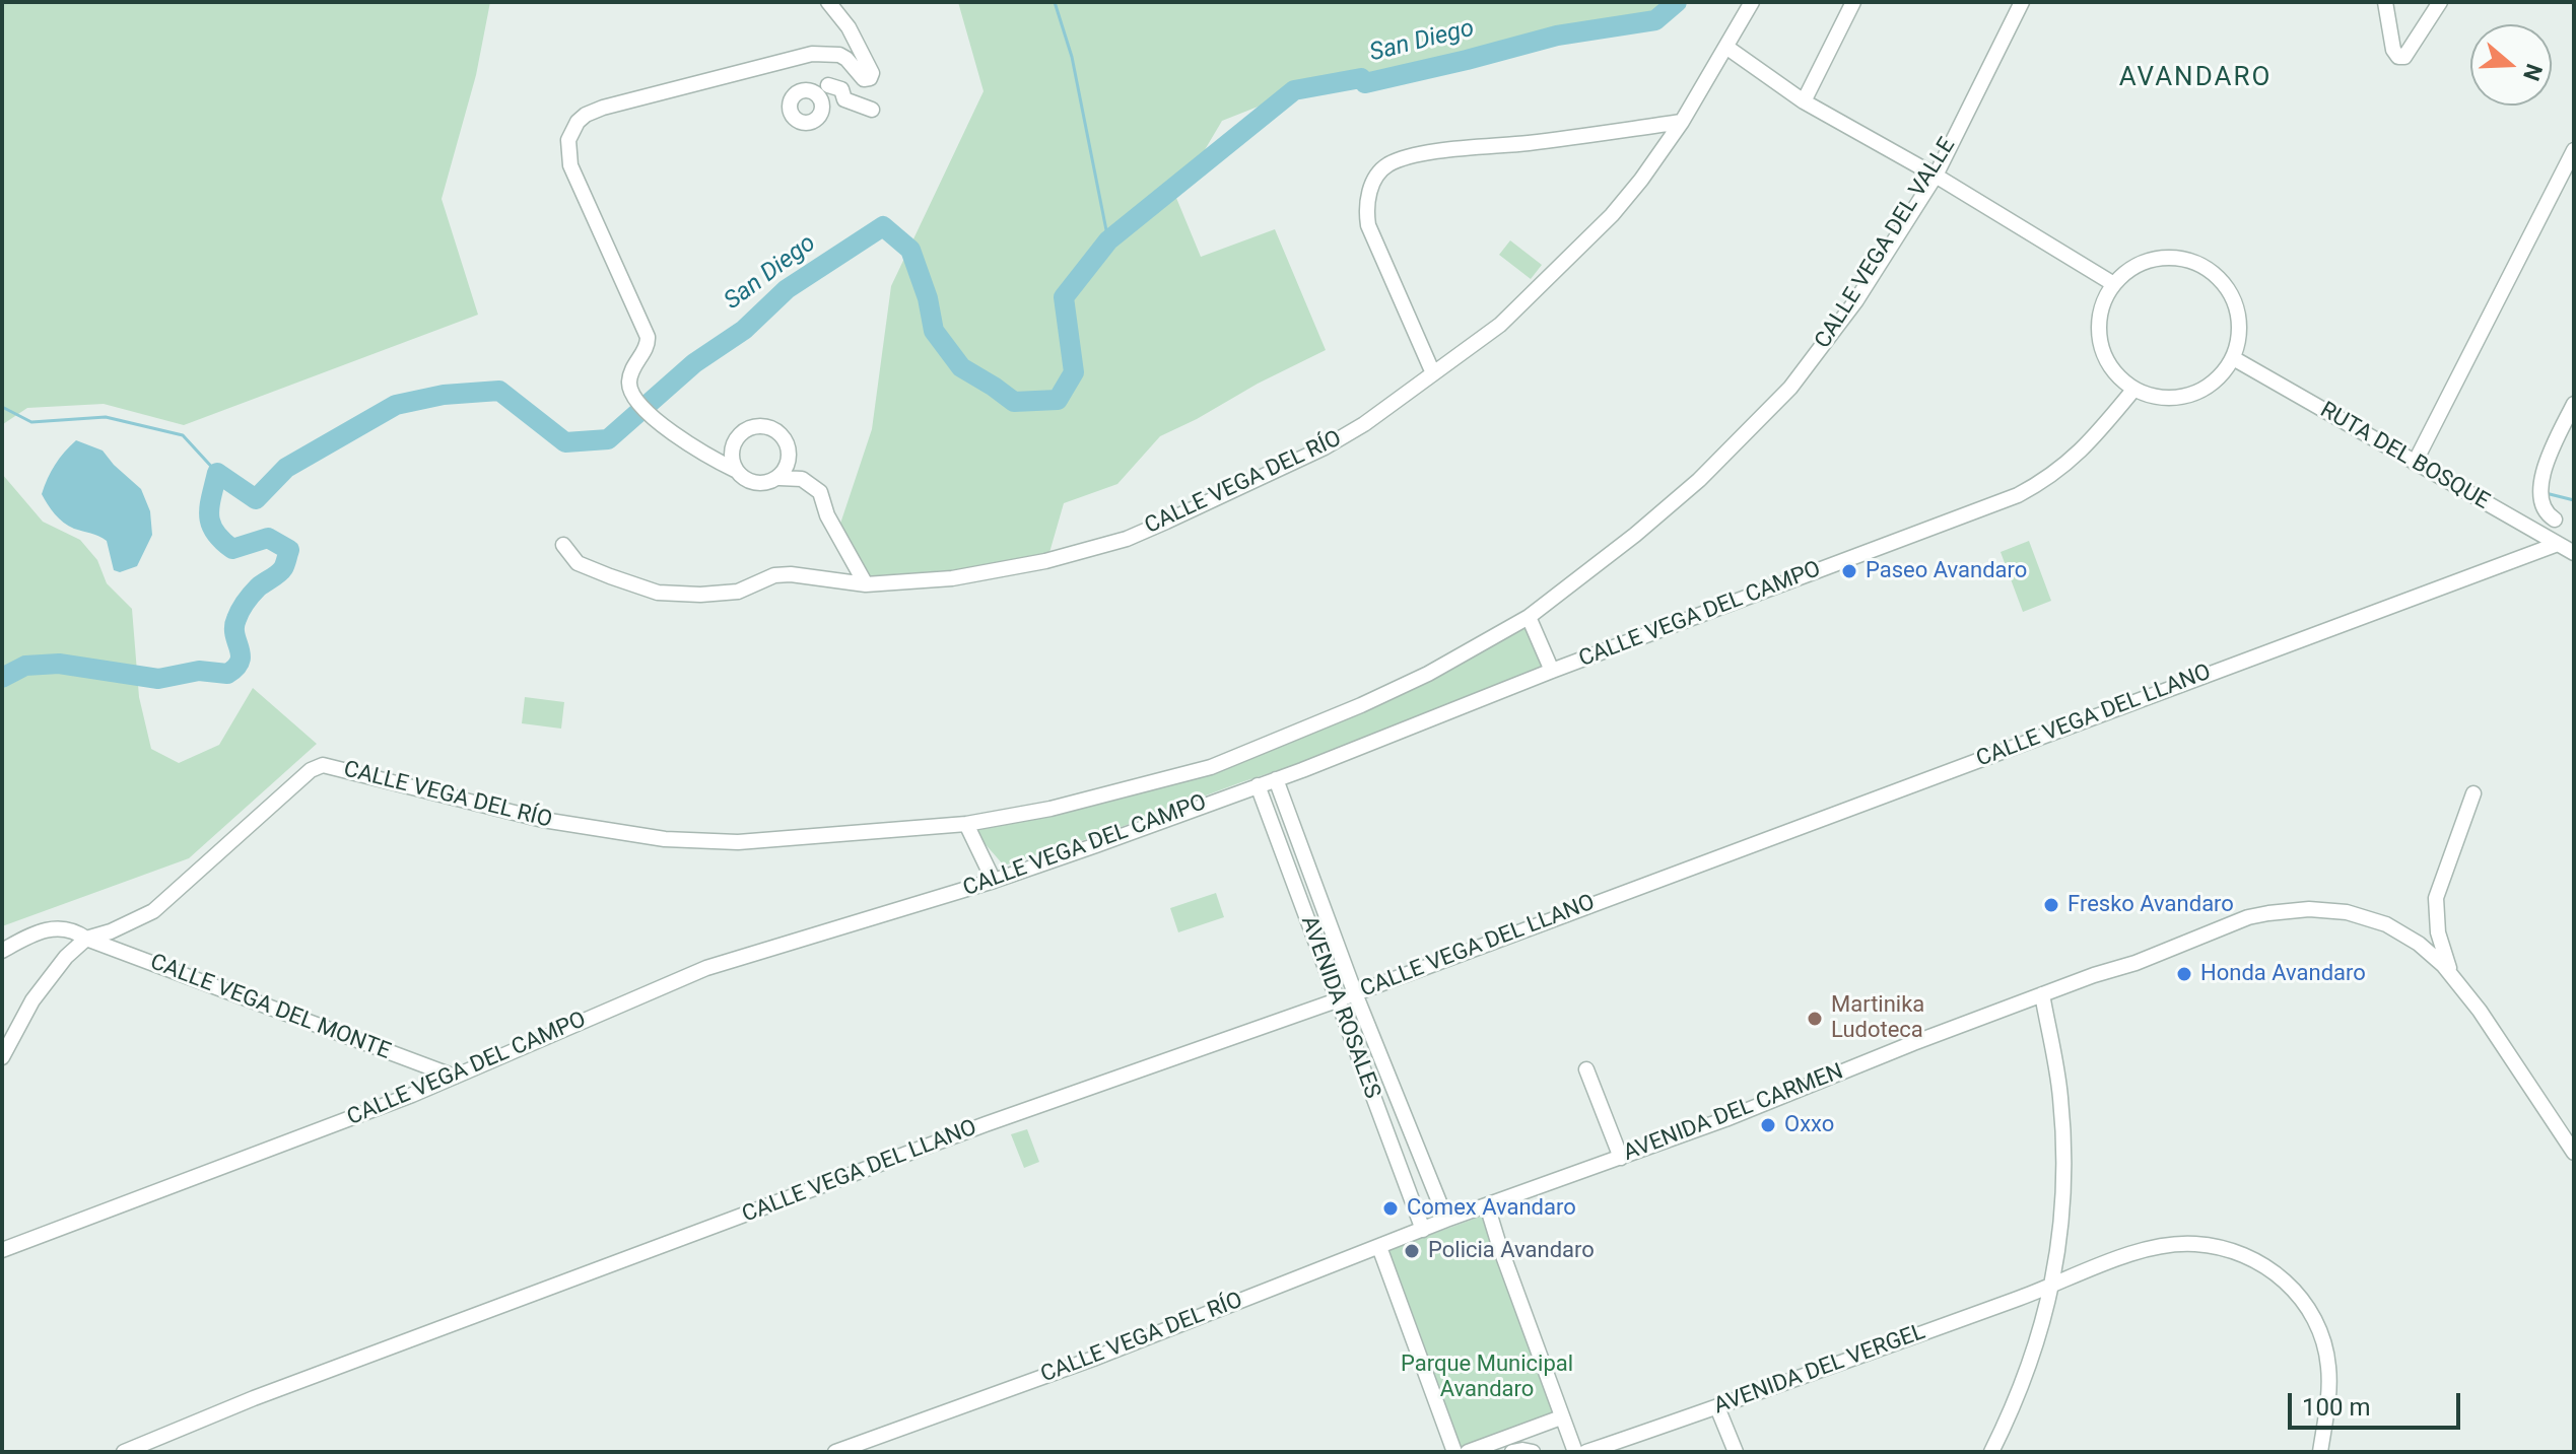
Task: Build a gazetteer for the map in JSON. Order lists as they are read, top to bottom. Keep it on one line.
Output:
{"streets":{"street":["CALLE VEGA DEL VALLE","RUTA DEL BOSQUE","CALLE VEGA DEL RÍO","CALLE VEGA DEL CAMPO","CALLE VEGA DEL LLANO","CALLE VEGA DEL MONTE","AVENIDA ROSALES","AVENIDA DEL CARMEN","AVENIDA DEL VERGEL"]},"crossings":[["CALLE VEGA DEL VALLE","CALLE VEGA DEL CAMPO"],["RUTA DEL BOSQUE","CALLE VEGA DEL CAMPO"],["RUTA DEL BOSQUE","CALLE VEGA DEL LLANO"],["CALLE VEGA DEL RÍO","CALLE VEGA DEL CAMPO"],["CALLE VEGA DEL RÍO","CALLE VEGA DEL MONTE"],["CALLE VEGA DEL RÍO","AVENIDA ROSALES"],["CALLE VEGA DEL RÍO","AVENIDA DEL CARMEN"],["CALLE VEGA DEL CAMPO","CALLE VEGA DEL MONTE"],["CALLE VEGA DEL CAMPO","AVENIDA ROSALES"],["CALLE VEGA DEL LLANO","AVENIDA ROSALES"],["AVENIDA ROSALES","AVENIDA DEL CARMEN"]],"districts":["AVANDARO"],"water":["San Diego"],"parks":["Parque Municipal Avandaro"],"places":["Paseo Avandaro","Fresko Avandaro","Honda Avandaro","Martinika Ludoteca","Oxxo","Comex Avandaro","Policia Avandaro"],"scale_bar":"100 m","north":"right"}
